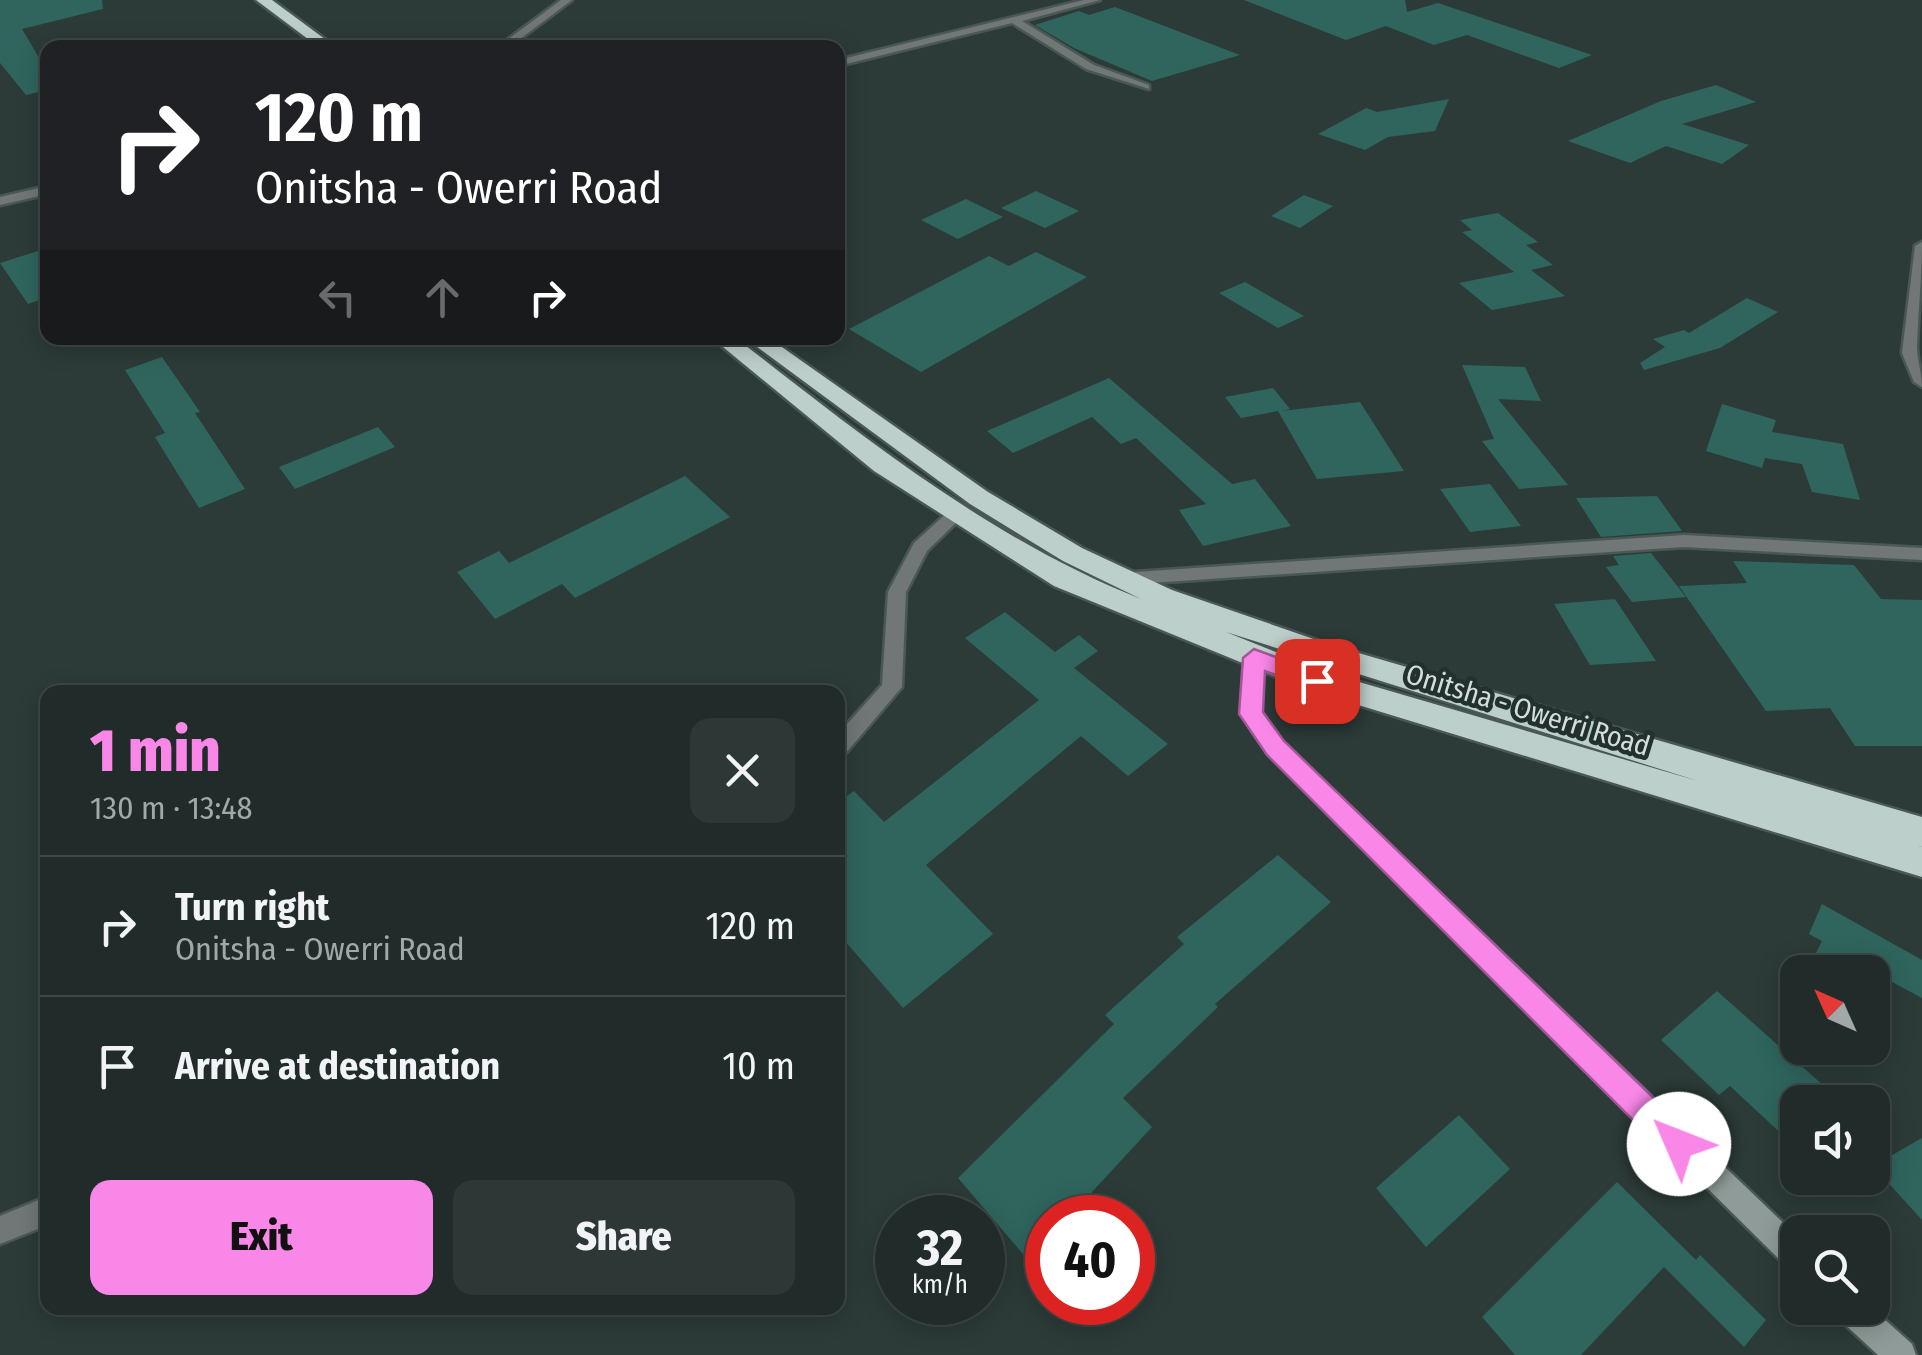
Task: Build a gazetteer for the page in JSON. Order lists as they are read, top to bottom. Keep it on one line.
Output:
{"streets":{"highway":["Onitsha - Owerri Road"]},"north":"top left","page":{"turn":["120 m","Onitsha - Owerri Road"],"heading":["1 min","130 m · 13:48"],"list":[{"name":"Turn right","note":"Onitsha - Owerri Road","value":"120 m"},{"name":"Arrive at destination","value":"10 m"}],"buttons":["Exit","Share"],"speed":"32 km/h","limit":"40"}}
